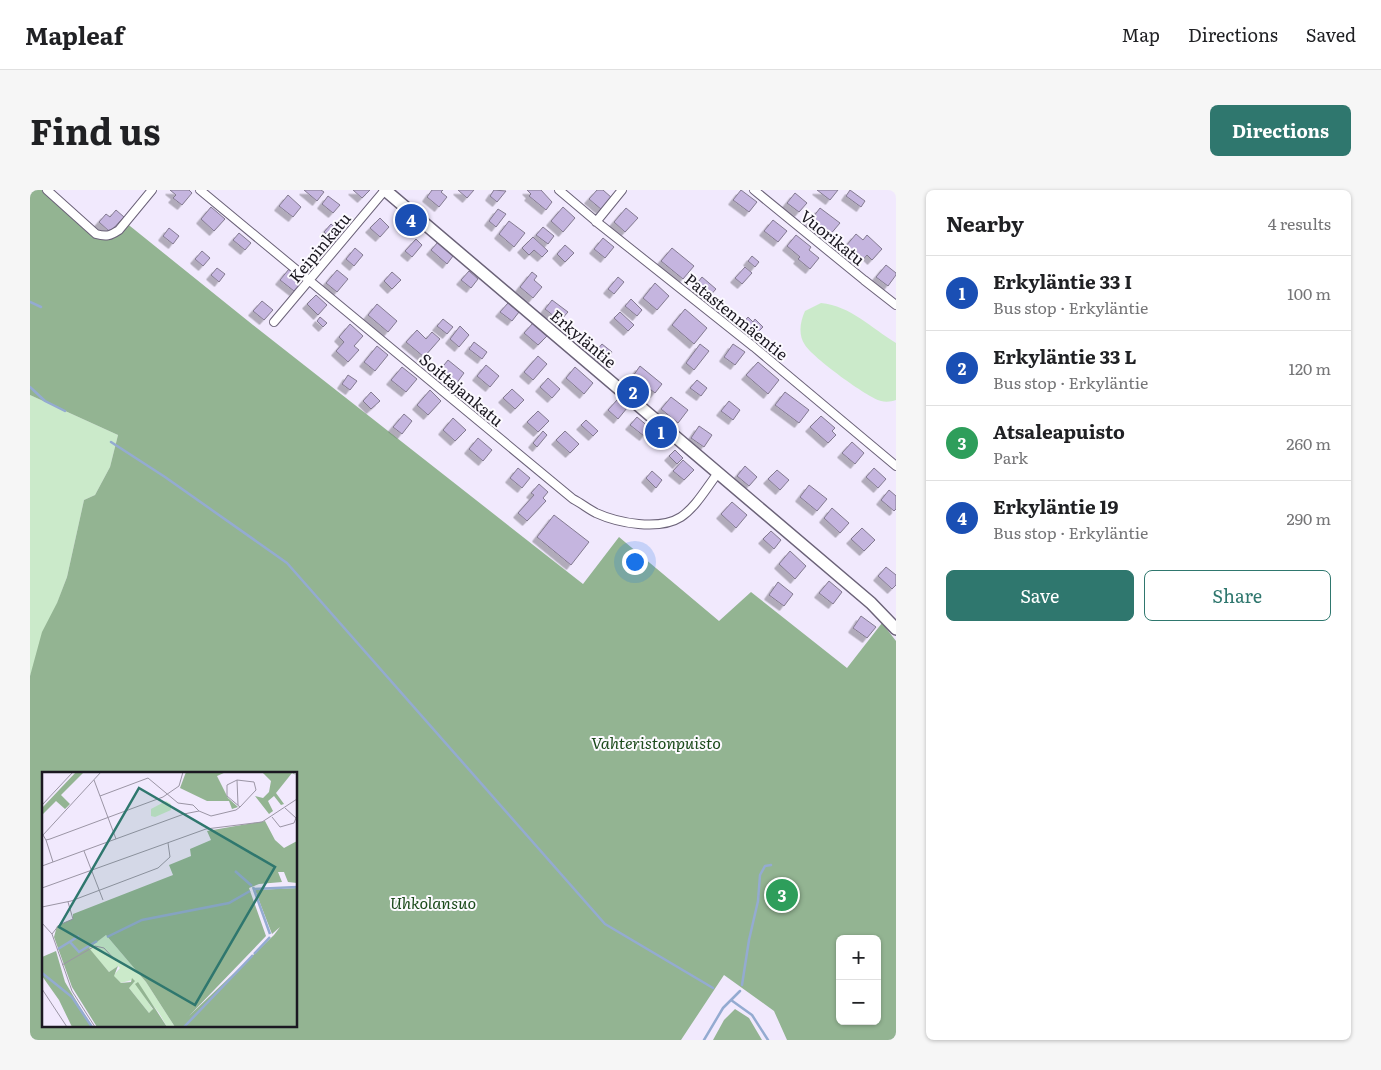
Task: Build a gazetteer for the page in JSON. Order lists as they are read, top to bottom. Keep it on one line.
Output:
{"streets":{"street":["Vuorikatu","Keipinkatu","Patastenmäentie","Erkyläntie","Soittajankatu"]},"crossings":[["Keipinkatu","Erkyläntie"],["Keipinkatu","Soittajankatu"],["Erkyläntie","Soittajankatu"]],"parks":["Vahteristonpuisto","Uhkolansuo"],"page":{"header":"Mapleaf","nav":["Map","Directions","Saved"],"title":"Find us","buttons":["Directions",["Save","Share"]],"heading":["Nearby","4 results"],"pins":["4","2","1","3"],"list":[{"mark":"1","name":"Erkyläntie 33 I","note":"Bus stop · Erkyläntie","value":"100 m"},{"mark":"2","name":"Erkyläntie 33 L","note":"Bus stop · Erkyläntie","value":"120 m"},{"mark":"3","name":"Atsaleapuisto","note":"Park","value":"260 m"},{"mark":"4","name":"Erkyläntie 19","note":"Bus stop · Erkyläntie","value":"290 m"}],"map_buttons":["+","−"]}}
